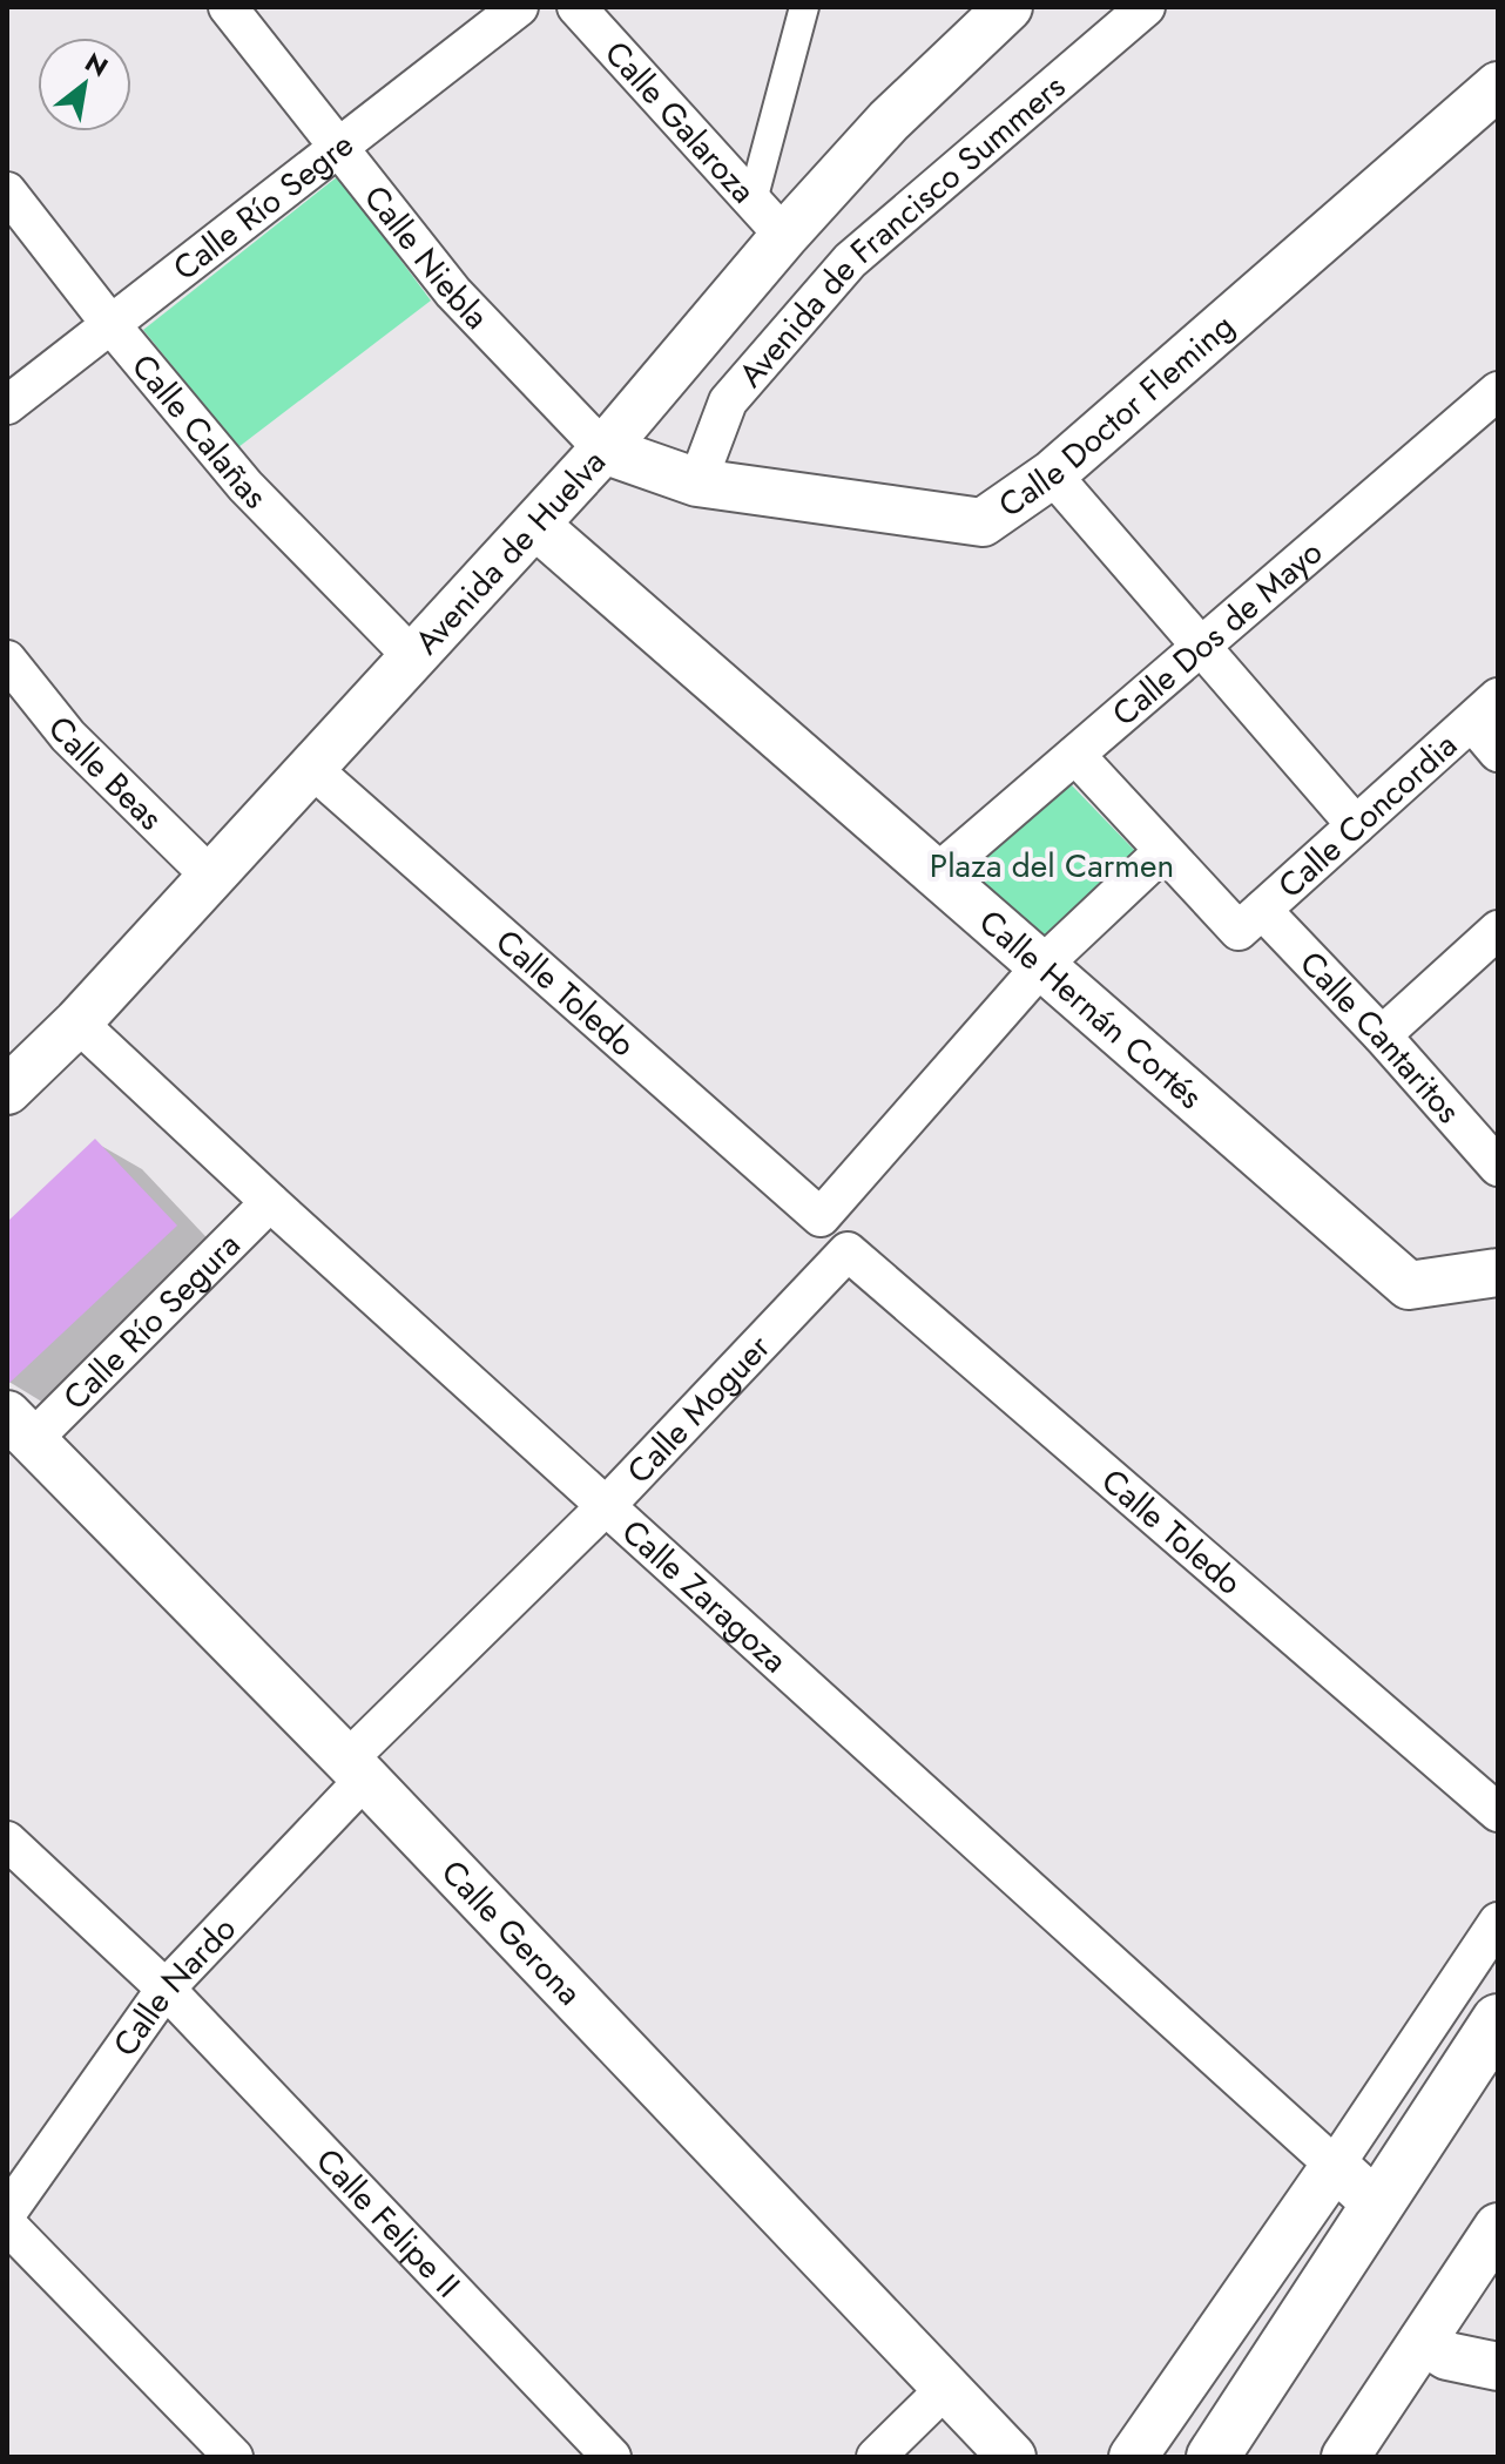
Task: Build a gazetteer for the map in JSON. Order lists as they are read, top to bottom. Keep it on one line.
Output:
{"streets":{"street":["Calle Galaroza","Calle Río Segre","Avenida de Francisco Summers","Calle Niebla","Calle Doctor Fleming","Calle Calañas","Avenida de Huelva","Calle Dos de Mayo","Calle Beas","Calle Concordia","Calle Toledo","Calle Hernán Cortés","Calle Cantaritos","Calle Río Segura","Calle Moguer","Calle Zaragoza","Calle Gerona","Calle Nardo","Calle Felipe II"]},"crossings":[["Calle Galaroza","Avenida de Huelva"],["Calle Río Segre","Calle Niebla"],["Calle Río Segre","Calle Calañas"],["Avenida de Francisco Summers","Calle Doctor Fleming"],["Calle Niebla","Calle Doctor Fleming"],["Calle Niebla","Avenida de Huelva"],["Calle Doctor Fleming","Avenida de Huelva"],["Calle Calañas","Avenida de Huelva"],["Avenida de Huelva","Calle Beas"],["Avenida de Huelva","Calle Toledo"],["Avenida de Huelva","Calle Hernán Cortés"],["Avenida de Huelva","Calle Zaragoza"],["Calle Dos de Mayo","Calle Hernán Cortés"],["Calle Concordia","Calle Cantaritos"],["Calle Toledo","Calle Hernán Cortés"],["Calle Toledo","Calle Moguer"],["Calle Río Segura","Calle Zaragoza"],["Calle Río Segura","Calle Gerona"],["Calle Moguer","Calle Zaragoza"],["Calle Moguer","Calle Gerona"],["Calle Moguer","Calle Nardo"],["Calle Gerona","Calle Nardo"],["Calle Nardo","Calle Felipe II"]],"parks":["Plaza del Carmen"],"north":"top right"}
